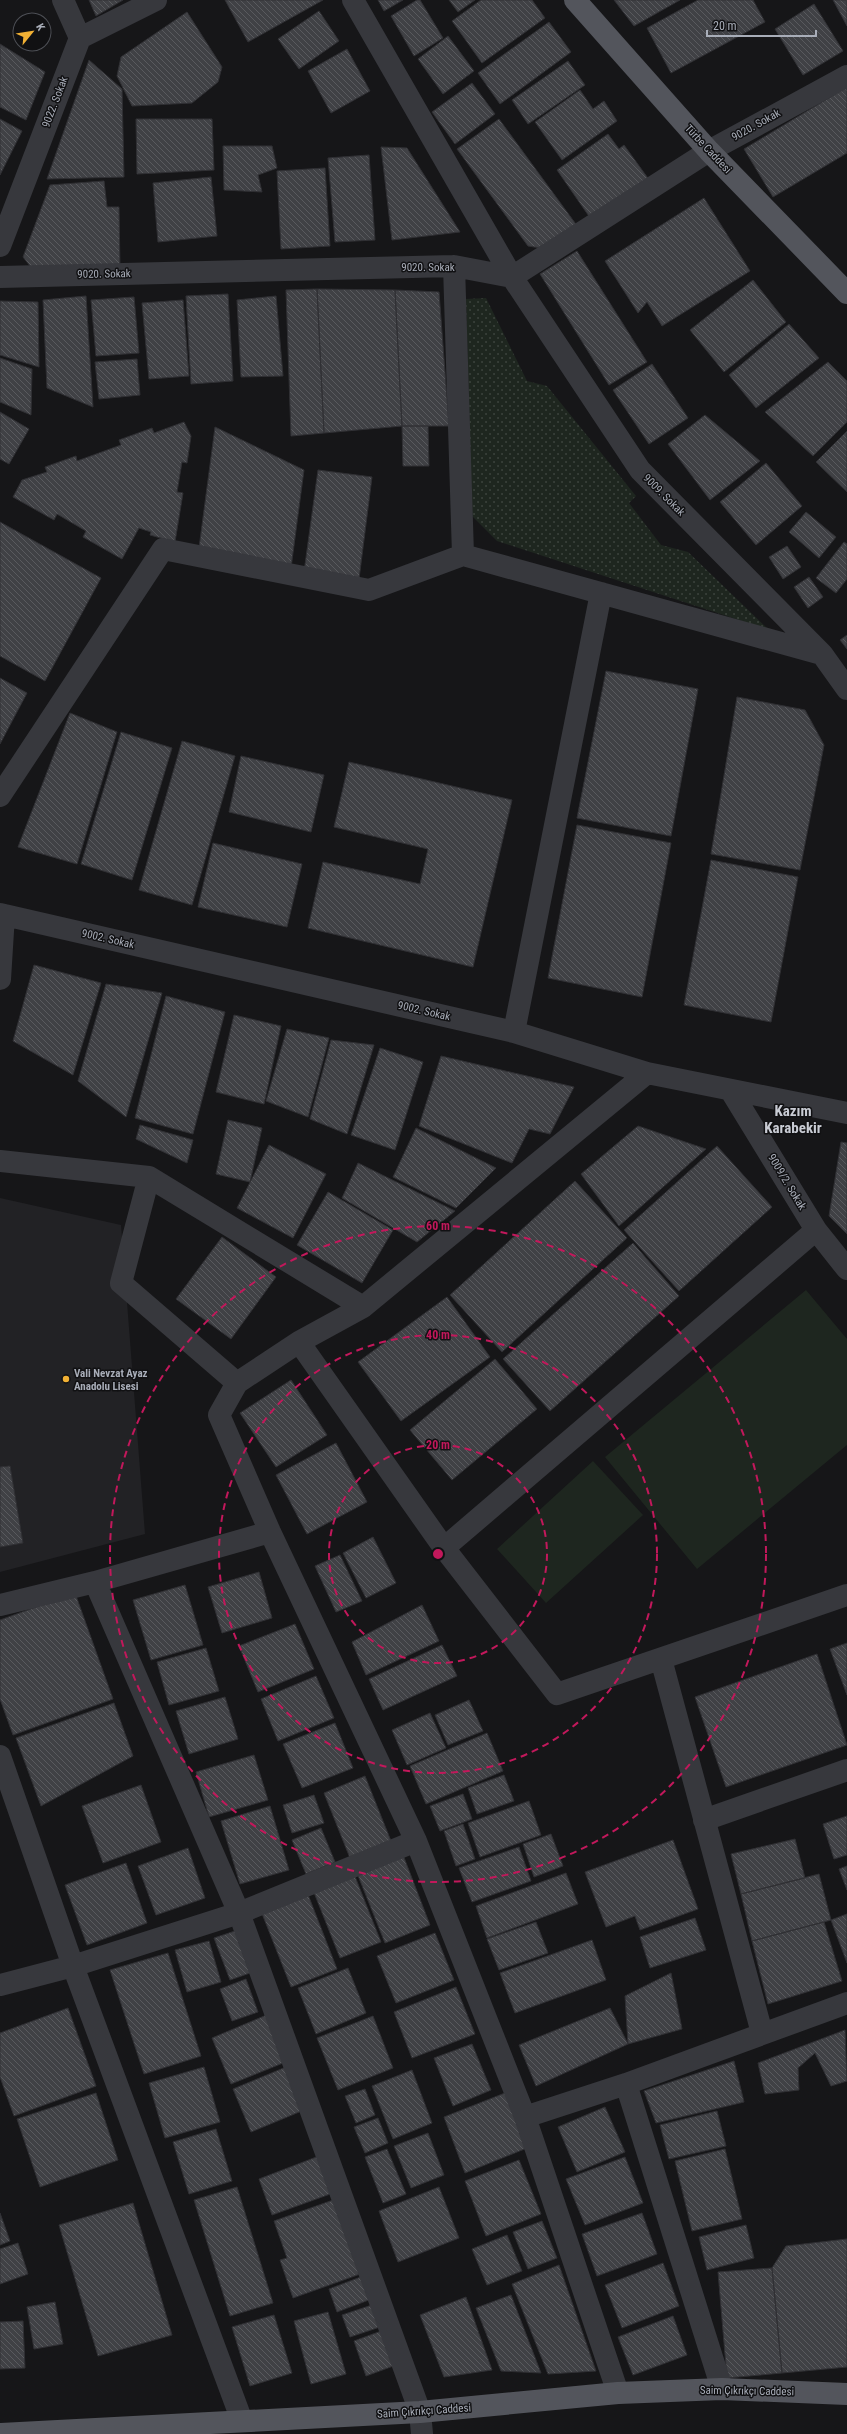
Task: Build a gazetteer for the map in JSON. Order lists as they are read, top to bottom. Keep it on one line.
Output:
{"streets":{"main road":["Türbe Caddesi","Saim Çıkrıkçı Caddesi"],"street":["9022. Sokak","9020. Sokak","9009. Sokak","9002. Sokak","9009/2. Sokak"]},"crossings":[["9020. Sokak","Türbe Caddesi"],["9020. Sokak","9009. Sokak"],["9002. Sokak","9009/2. Sokak"]],"districts":["Kazım Karabekir"],"places":["Vali Nevzat Ayaz Anadolu Lisesi"],"scale_bar":"20 m","north":"top right","rings":["60 m","40 m","20 m"]}
